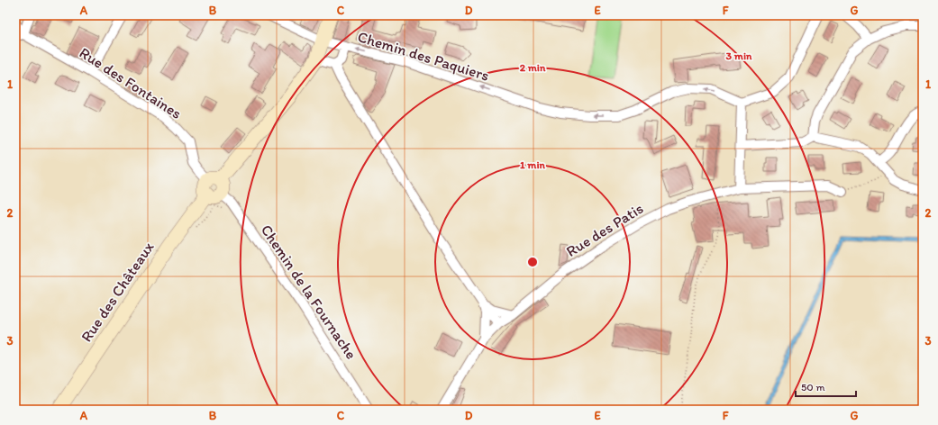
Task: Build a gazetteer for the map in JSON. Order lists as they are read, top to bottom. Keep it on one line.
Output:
{"streets":{"street":["Chemin des Paquiers","Rue des Fontaines","Rue des Patis","Rue des Châteaux","Chemin de la Fournache"]},"crossings":[["Rue des Châteaux","Chemin de la Fournache"]],"one_way":["Chemin des Paquiers"],"scale_bar":"50 m","grid":{"columns":["A","B","C","D","E","F","G"],"rows":["1","2","3"]},"rings":["3 min","2 min","1 min"]}
